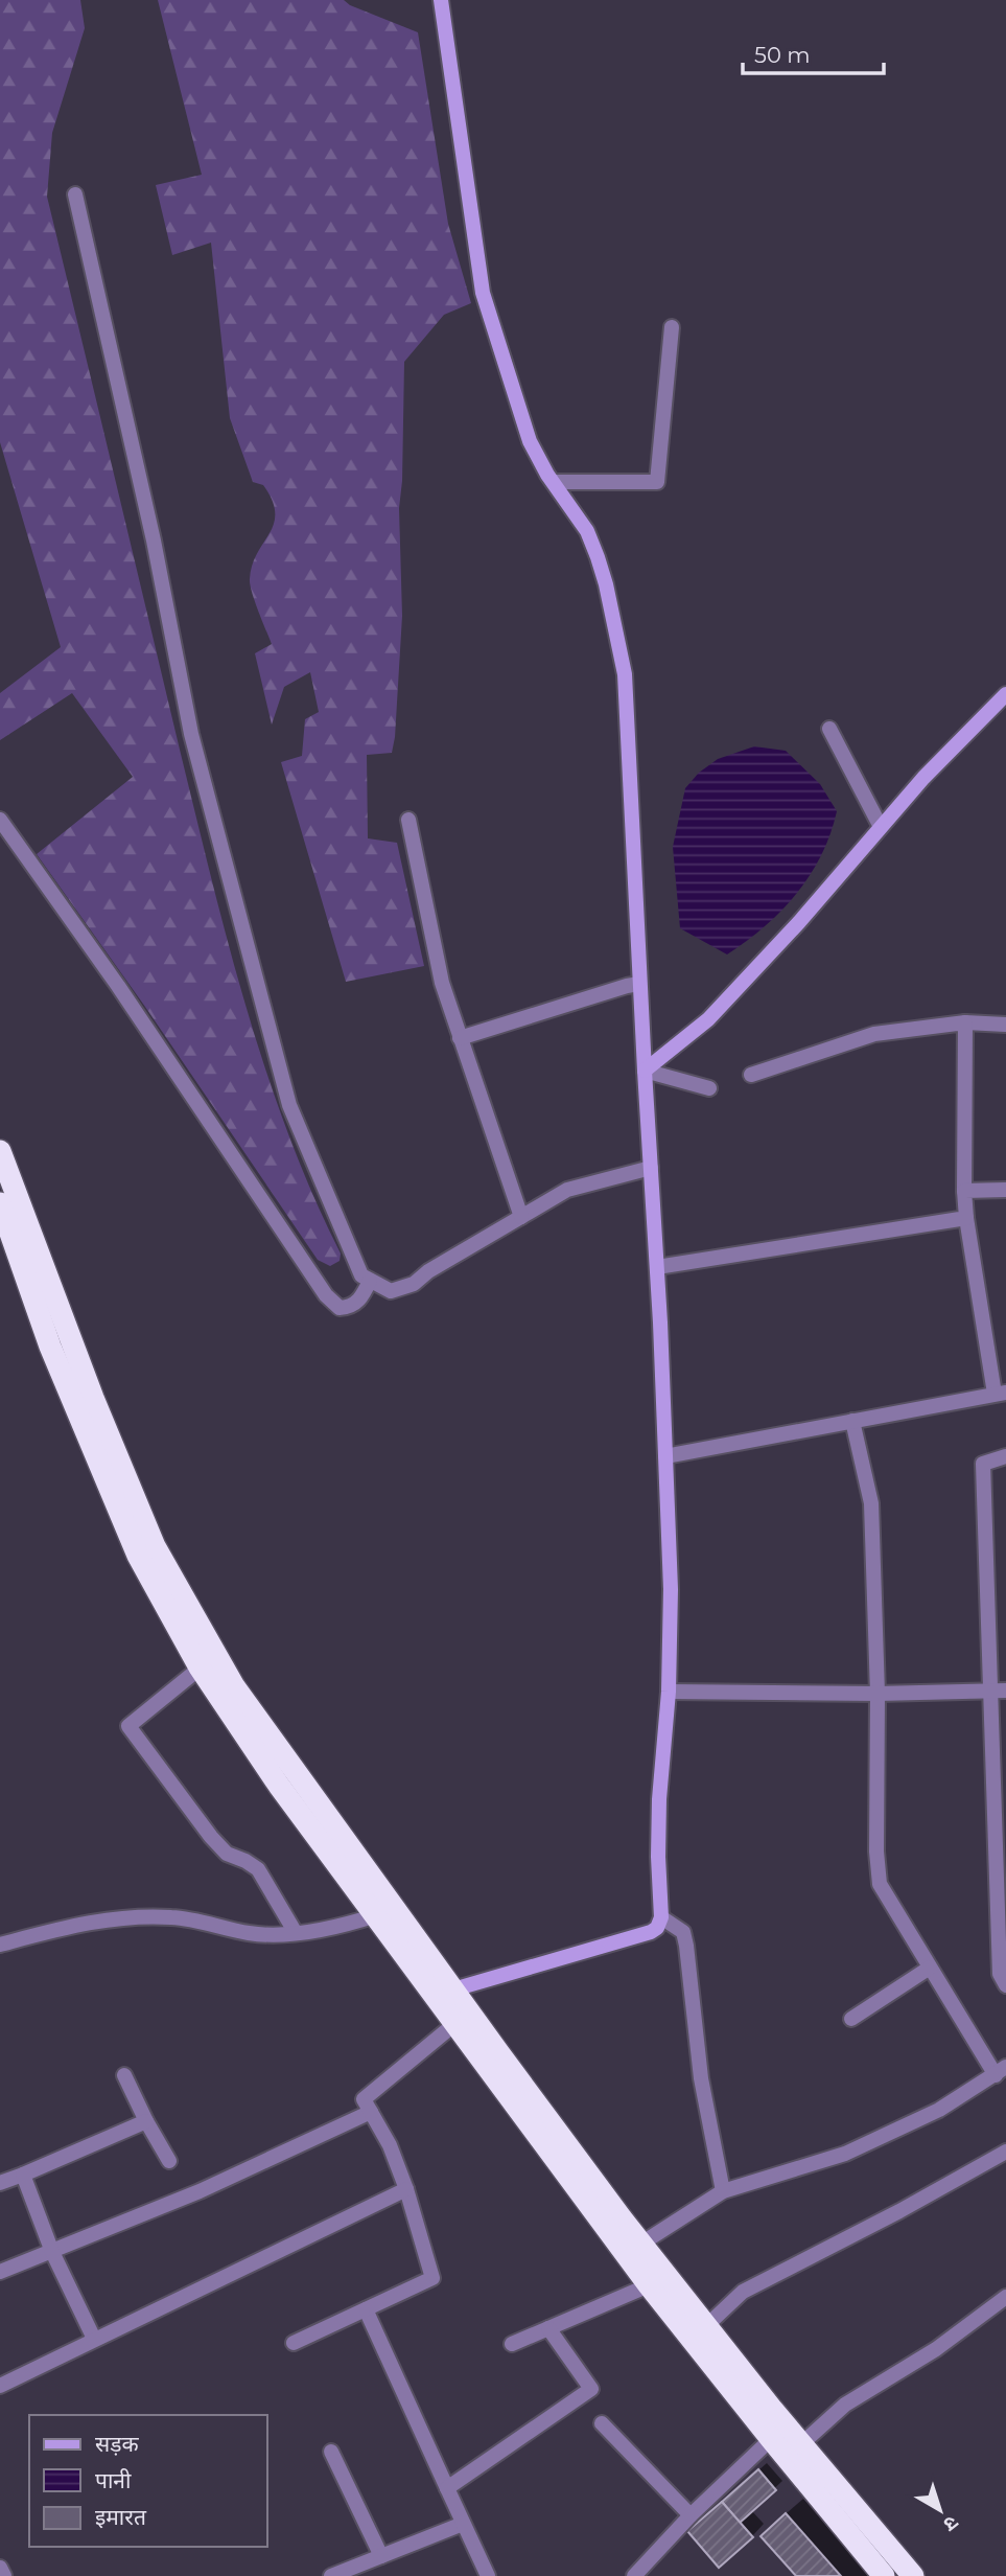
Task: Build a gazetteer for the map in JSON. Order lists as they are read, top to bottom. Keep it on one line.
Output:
{"legend":["सड़क","पानी","इमारत"],"scale_bar":"50 m","north":"bottom right"}
